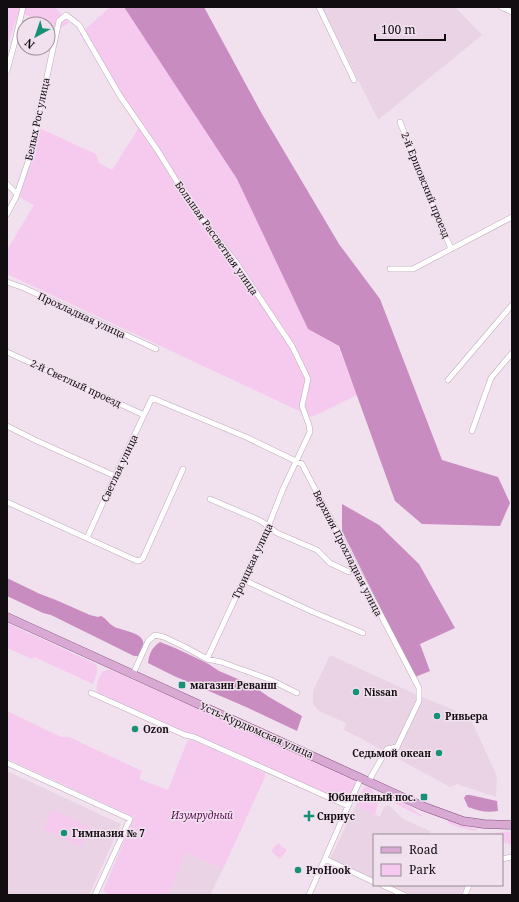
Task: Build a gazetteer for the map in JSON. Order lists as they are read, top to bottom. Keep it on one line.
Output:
{"streets":{"main road":["Усть-Курдюмская улица"],"street":["Белых Рос улица","2-й Ершовский проезд","Большая Рассветная улица","Прохладная улица","2-й Светлый проезд","Светлая улица","Верхняя Прохладная улица","Троицкая улица"]},"crossings":[["Белых Рос улица","Большая Рассветная улица"],["Большая Рассветная улица","Верхняя Прохладная улица"],["Большая Рассветная улица","Троицкая улица"],["2-й Светлый проезд","Светлая улица"],["Светлая улица","Верхняя Прохладная улица"],["Верхняя Прохладная улица","Троицкая улица"],["Верхняя Прохладная улица","Усть-Курдюмская улица"]],"parks":["Изумрудный"],"places":{"transit":["магазин Реванш","Юбилейный пос."],"other":["Nissan","Ривьера","Ozon","Седьмой океан","Гимназия № 7","ProHook"],"health":["Сириус"]},"legend":["Road","Park"],"scale_bar":"100 m","north":"bottom left"}
